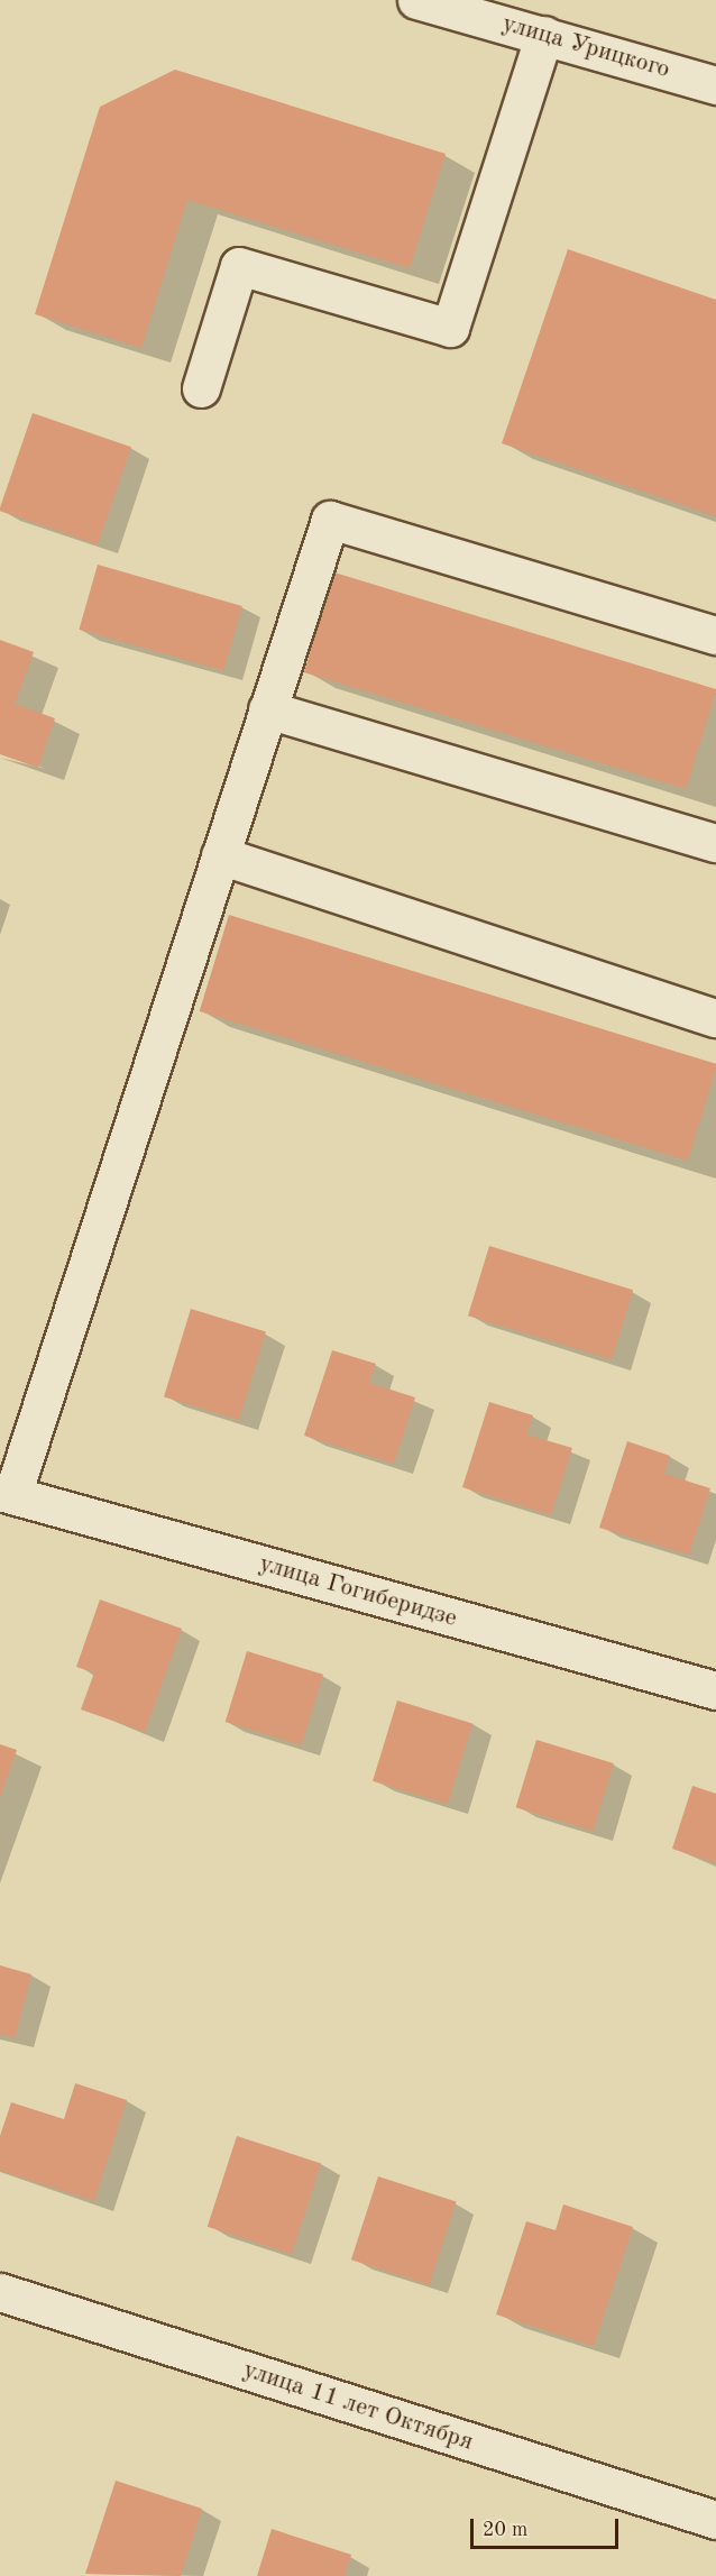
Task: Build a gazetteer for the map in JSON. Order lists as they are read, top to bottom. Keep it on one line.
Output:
{"streets":{"street":["улица Урицкого","улица Гогиберидзе","улица 11 лет Октября"]},"scale_bar":"20 m"}
